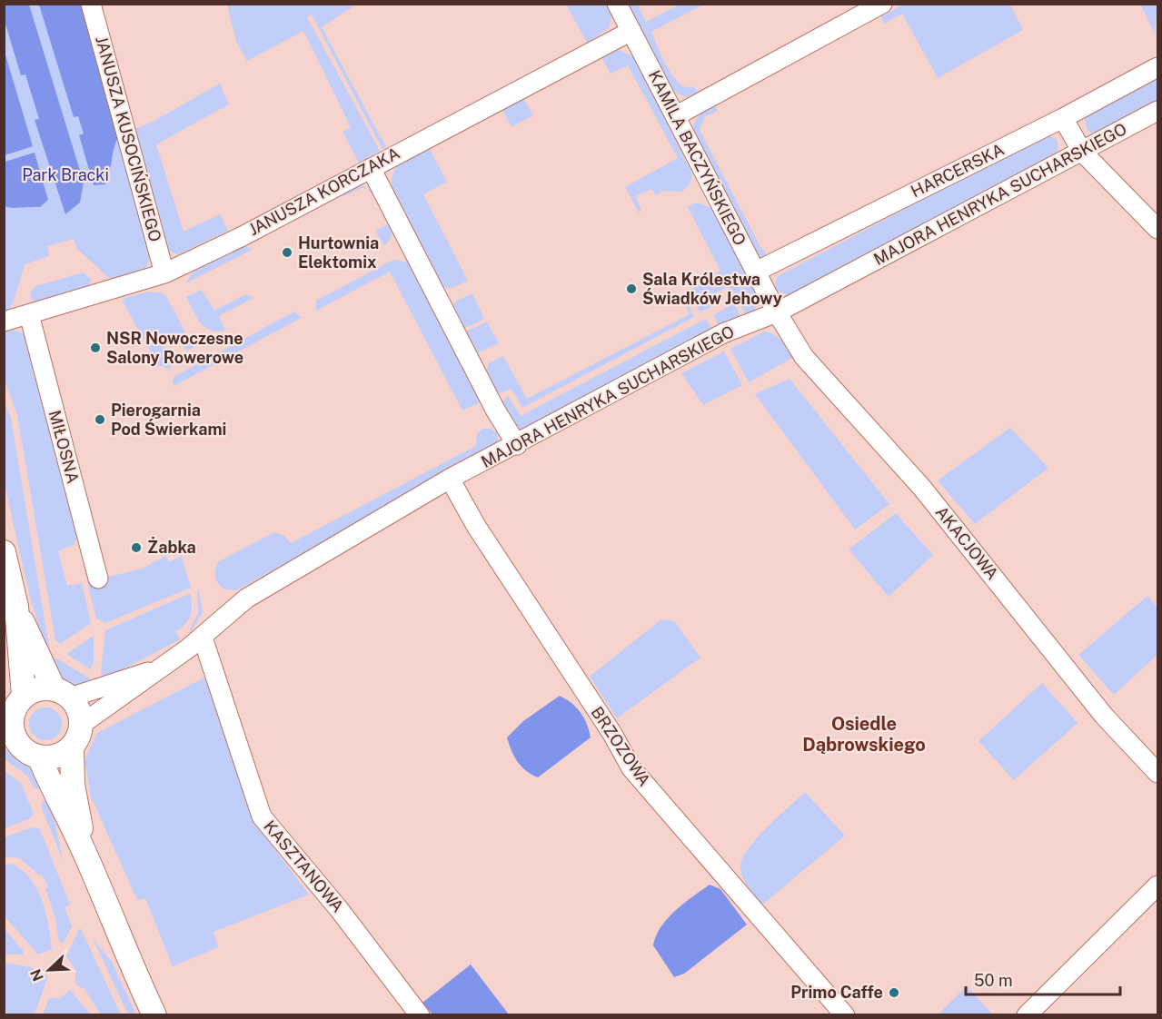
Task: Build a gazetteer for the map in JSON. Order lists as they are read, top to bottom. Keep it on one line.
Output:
{"streets":{"street":["JANUSZA KUSOCIŃSKIEGO","KAMILA BACZYŃSKIEGO","HARCERSKA","JANUSZA KORCZAKA","MAJORA HENRYKA SUCHARSKIEGO","MIŁOSNA","AKACJOWA","BRZOZOWA","KASZTANOWA"]},"crossings":[["JANUSZA KUSOCIŃSKIEGO","JANUSZA KORCZAKA"],["KAMILA BACZYŃSKIEGO","HARCERSKA"],["KAMILA BACZYŃSKIEGO","JANUSZA KORCZAKA"],["KAMILA BACZYŃSKIEGO","MAJORA HENRYKA SUCHARSKIEGO"],["KAMILA BACZYŃSKIEGO","AKACJOWA"],["JANUSZA KORCZAKA","MIŁOSNA"],["MAJORA HENRYKA SUCHARSKIEGO","AKACJOWA"],["MAJORA HENRYKA SUCHARSKIEGO","BRZOZOWA"],["MAJORA HENRYKA SUCHARSKIEGO","KASZTANOWA"]],"districts":["Osiedle Dąbrowskiego"],"parks":["Park Bracki"],"places":["Hurtownia Elektomix","Sala Królestwa Świadków Jehowy","NSR Nowoczesne Salony Rowerowe","Pierogarnia Pod Świerkami","Żabka","Primo Caffe"],"scale_bar":"50 m","north":"bottom left"}
